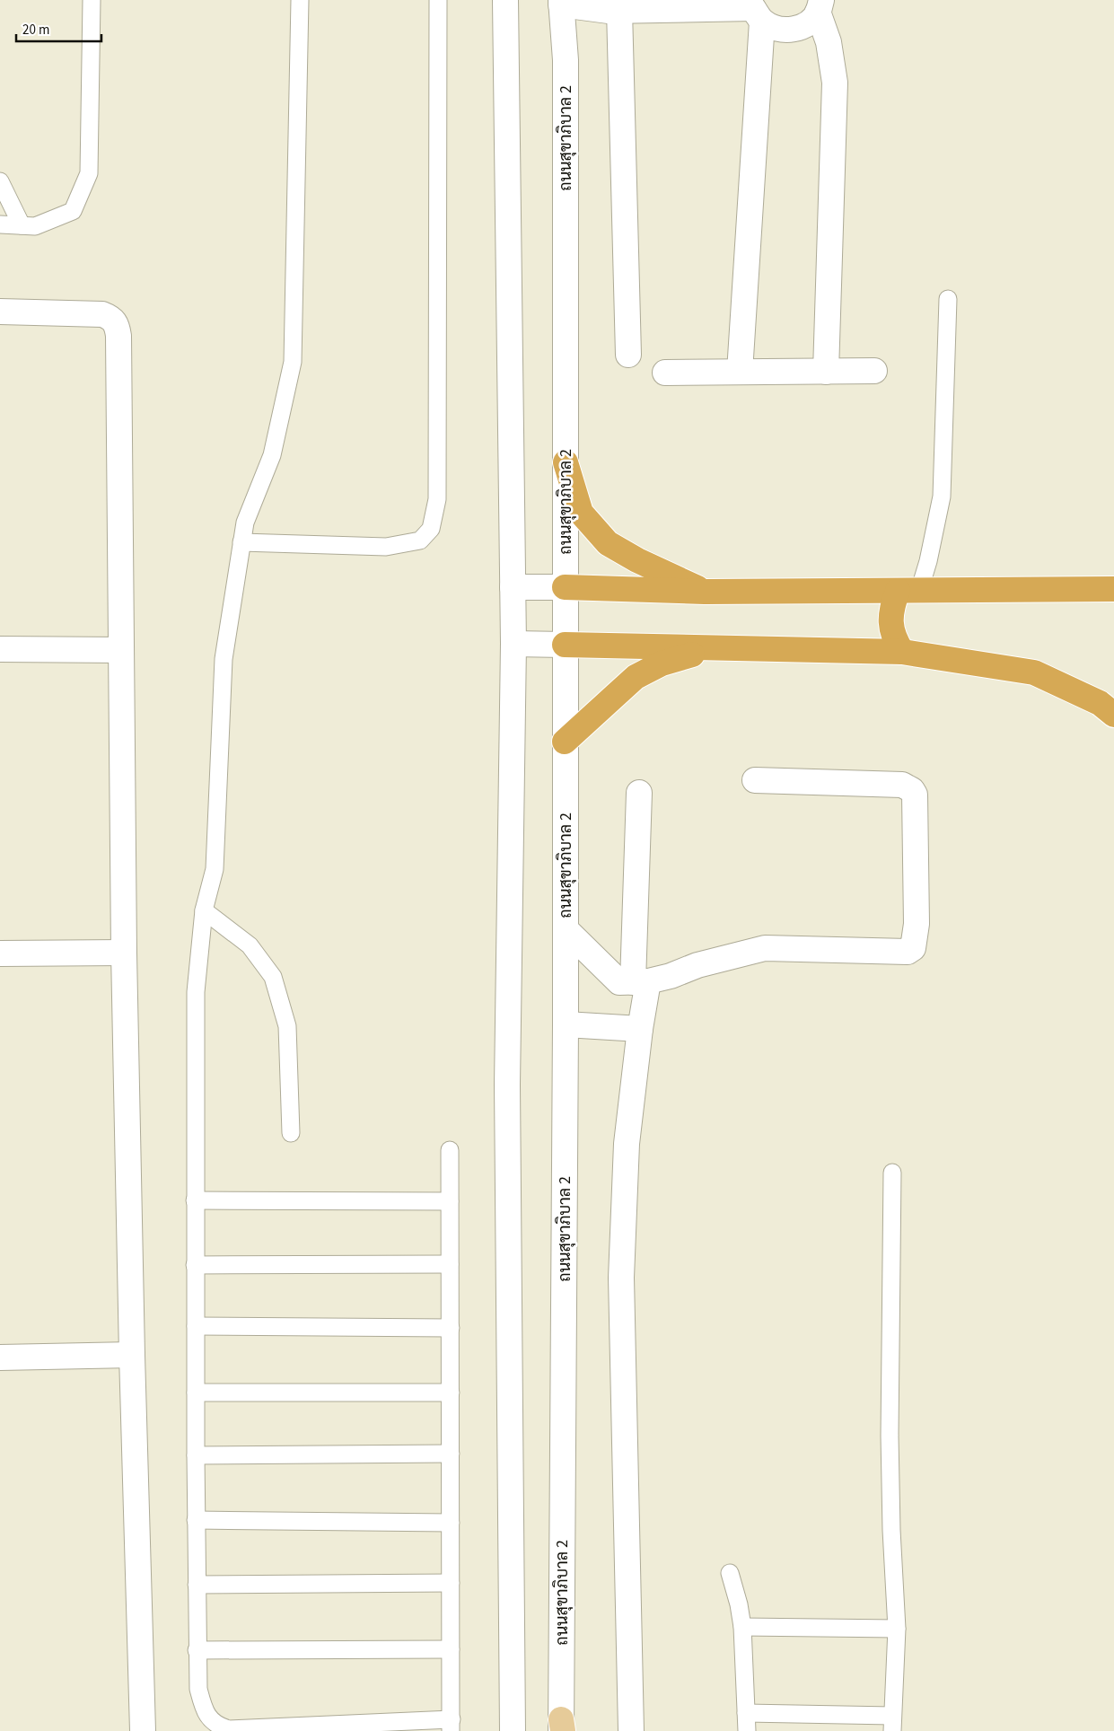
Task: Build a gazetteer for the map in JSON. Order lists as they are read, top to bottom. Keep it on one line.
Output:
{"streets":{"street":["ถนนสุขาภิบาล 2"]},"scale_bar":"20 m"}
